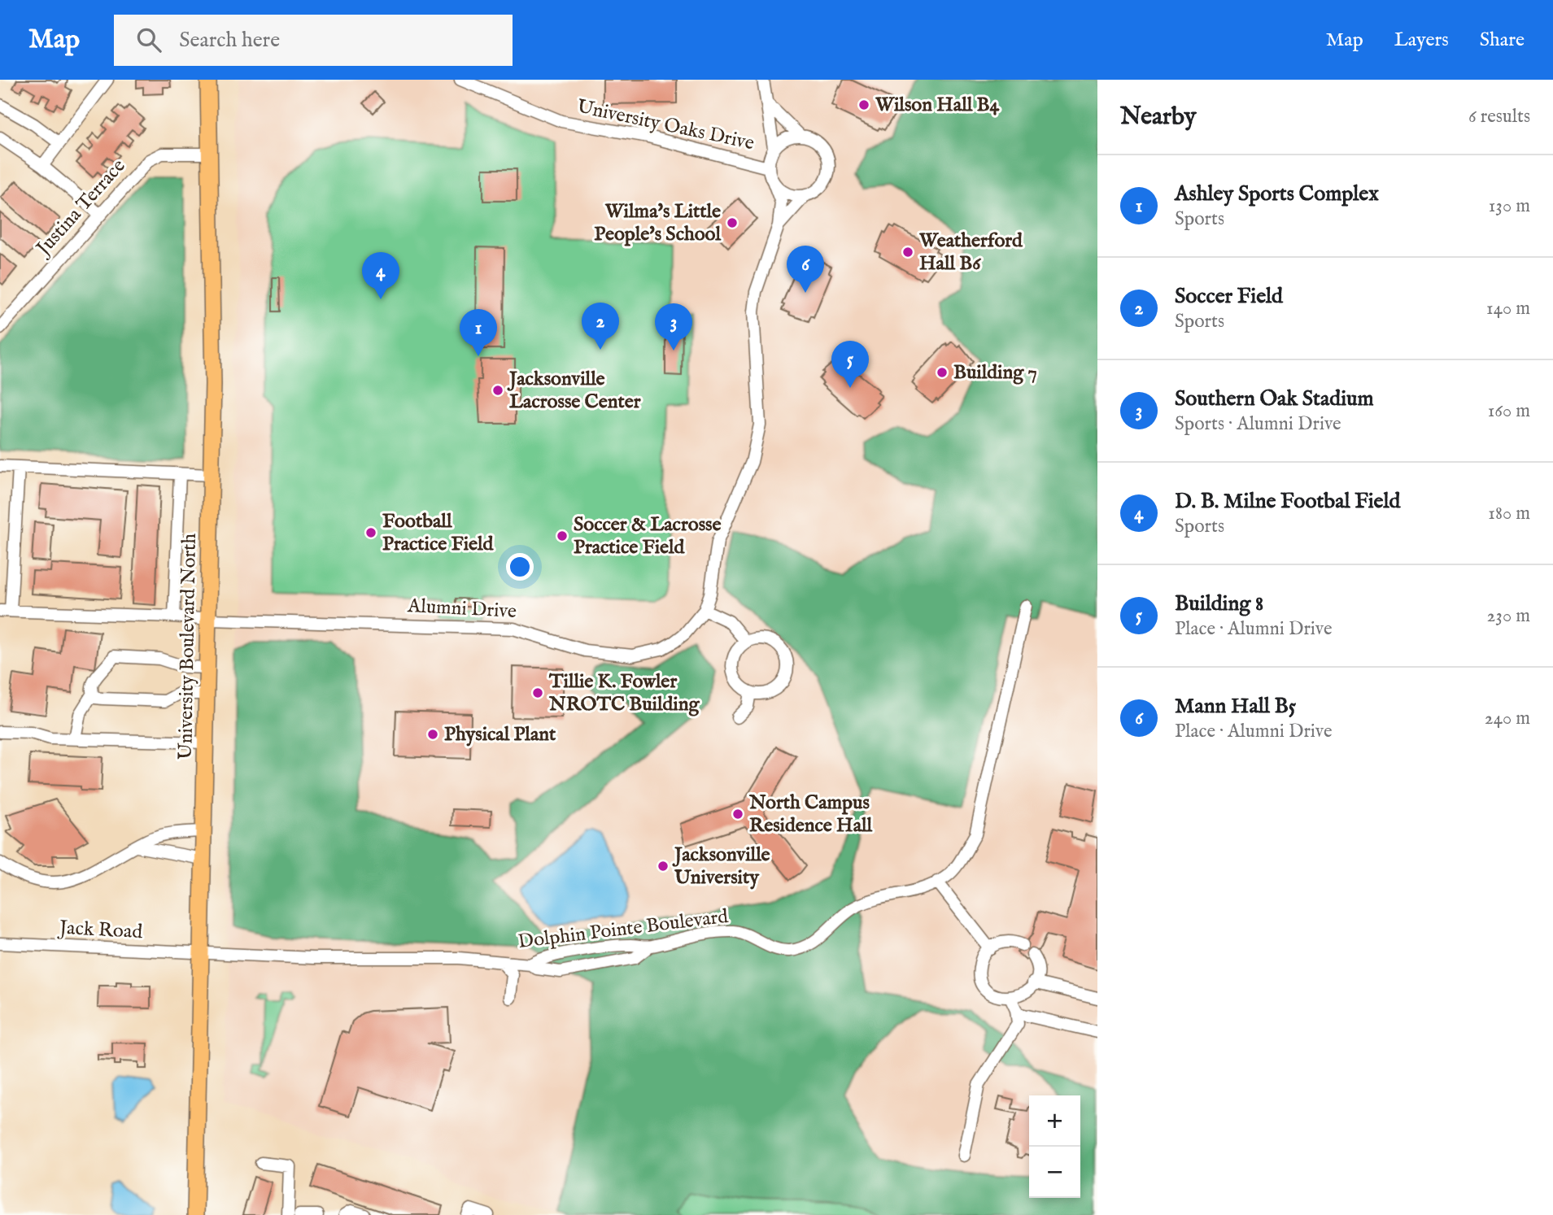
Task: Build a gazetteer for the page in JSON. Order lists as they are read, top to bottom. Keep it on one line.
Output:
{"streets":{"main road":["University Boulevard North"],"street":["University Oaks Drive","Justina Terrace","Alumni Drive","Dolphin Pointe Boulevard","Jack Road"]},"crossings":[["University Oaks Drive","Alumni Drive"],["Justina Terrace","University Boulevard North"],["Alumni Drive","University Boulevard North"],["University Boulevard North","Dolphin Pointe Boulevard"],["University Boulevard North","Jack Road"],["Dolphin Pointe Boulevard","Jack Road"]],"places":["Wilson Hall B4","Wilma's Little People's School","Weatherford Hall B6","Building 7","Jacksonville Lacrosse Center","Football Practice Field","Soccer & Lacrosse Practice Field","Tillie K. Fowler NROTC Building","Physical Plant","North Campus Residence Hall","Jacksonville University"],"page":{"header":"Map","search":"Search here","nav":["Map","Layers","Share"],"heading":["Nearby","6 results"],"list":[{"mark":"1","name":"Ashley Sports Complex","note":"Sports","value":"130 m"},{"mark":"2","name":"Soccer Field","note":"Sports","value":"140 m"},{"mark":"3","name":"Southern Oak Stadium","note":"Sports · Alumni Drive","value":"160 m"},{"mark":"4","name":"D. B. Milne Footbal Field","note":"Sports","value":"180 m"},{"mark":"5","name":"Building 8","note":"Place · Alumni Drive","value":"230 m"},{"mark":"6","name":"Mann Hall B5","note":"Place · Alumni Drive","value":"240 m"}],"pins":["6","4","2","3","1","5"],"map_buttons":["+","−"]}}
